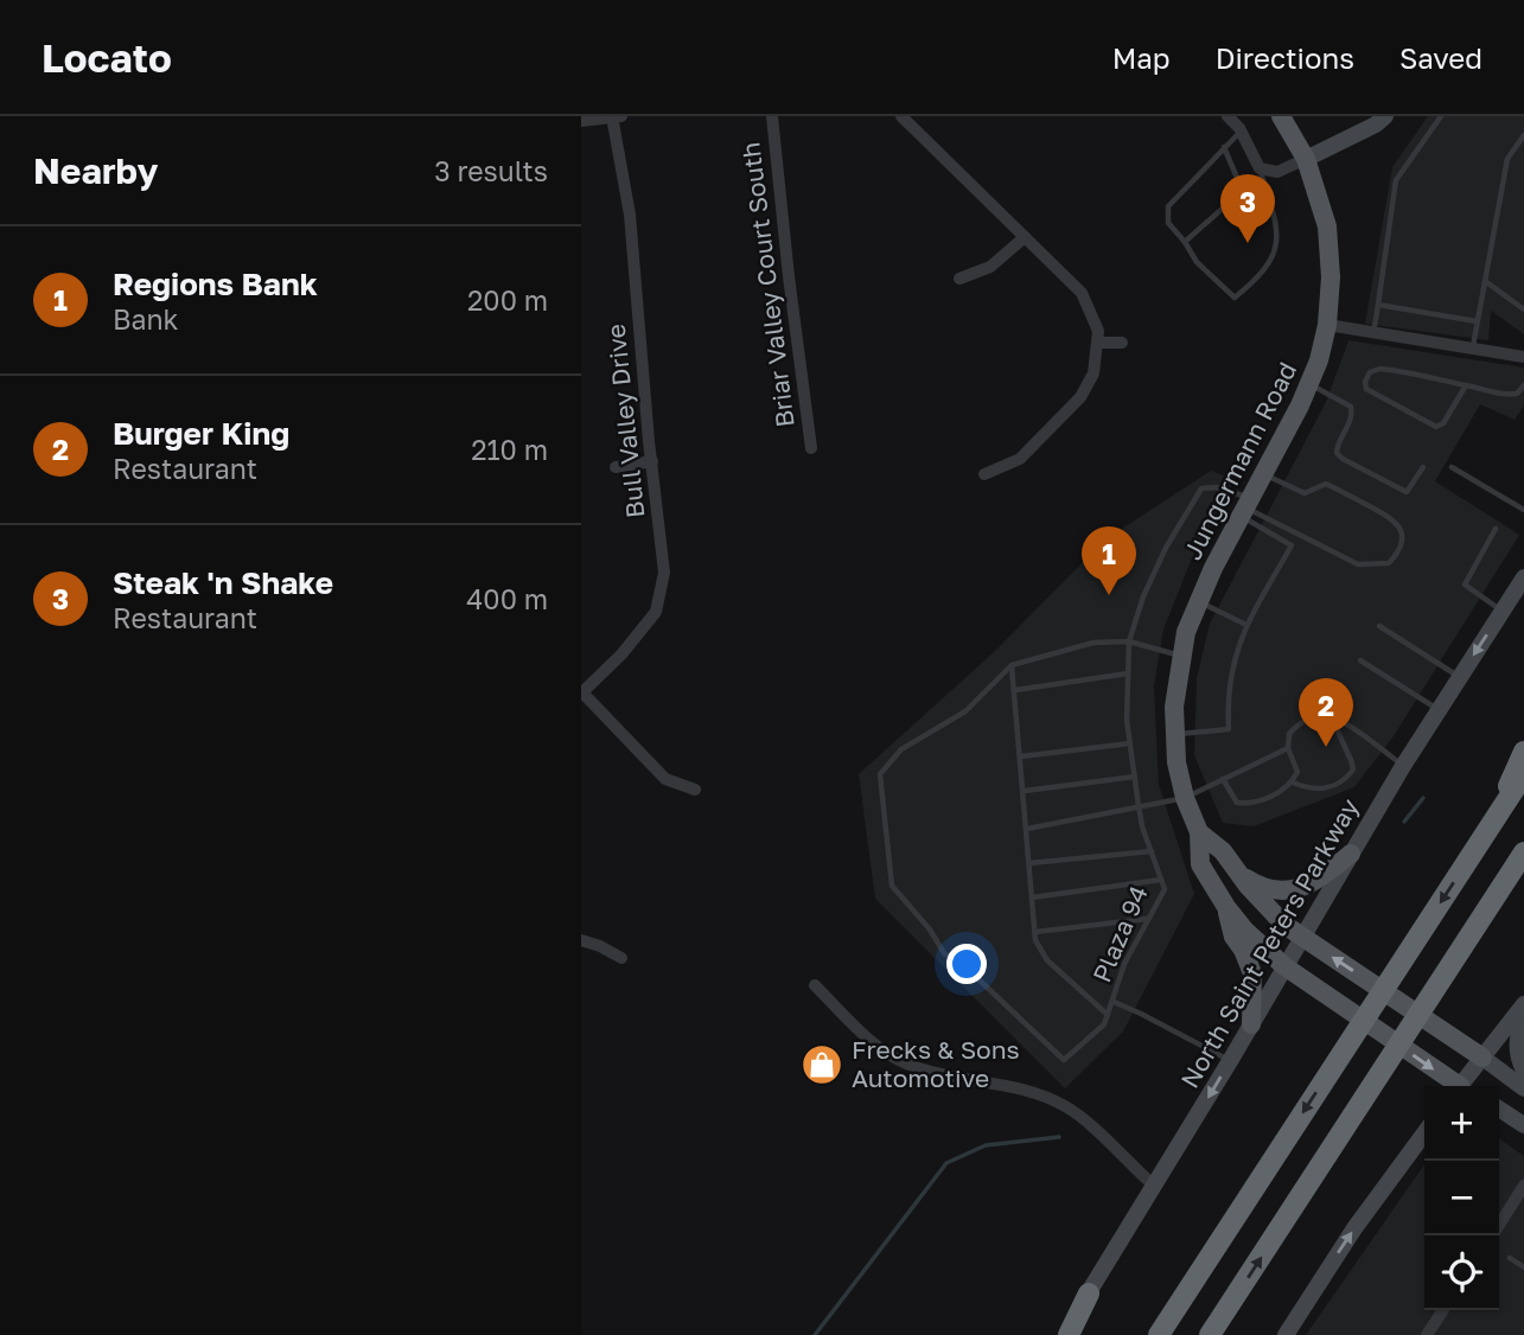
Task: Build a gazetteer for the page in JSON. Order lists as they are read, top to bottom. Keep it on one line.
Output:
{"streets":{"main road":["Jungermann Road","North Saint Peters Parkway"],"street":["Briar Valley Court South","Bull Valley Drive"],"lane":["Plaza 94"]},"crossings":[["Jungermann Road","Plaza 94"],["Jungermann Road","North Saint Peters Parkway"]],"places":{"shop":["Frecks & Sons Automotive"]},"page":{"header":"Locato","nav":["Map","Directions","Saved"],"heading":["Nearby","3 results"],"pins":["3","1","2"],"list":[{"mark":"1","name":"Regions Bank","note":"Bank","value":"200 m"},{"mark":"2","name":"Burger King","note":"Restaurant","value":"210 m"},{"mark":"3","name":"Steak 'n Shake","note":"Restaurant","value":"400 m"}],"map_buttons":["+","−"]}}
